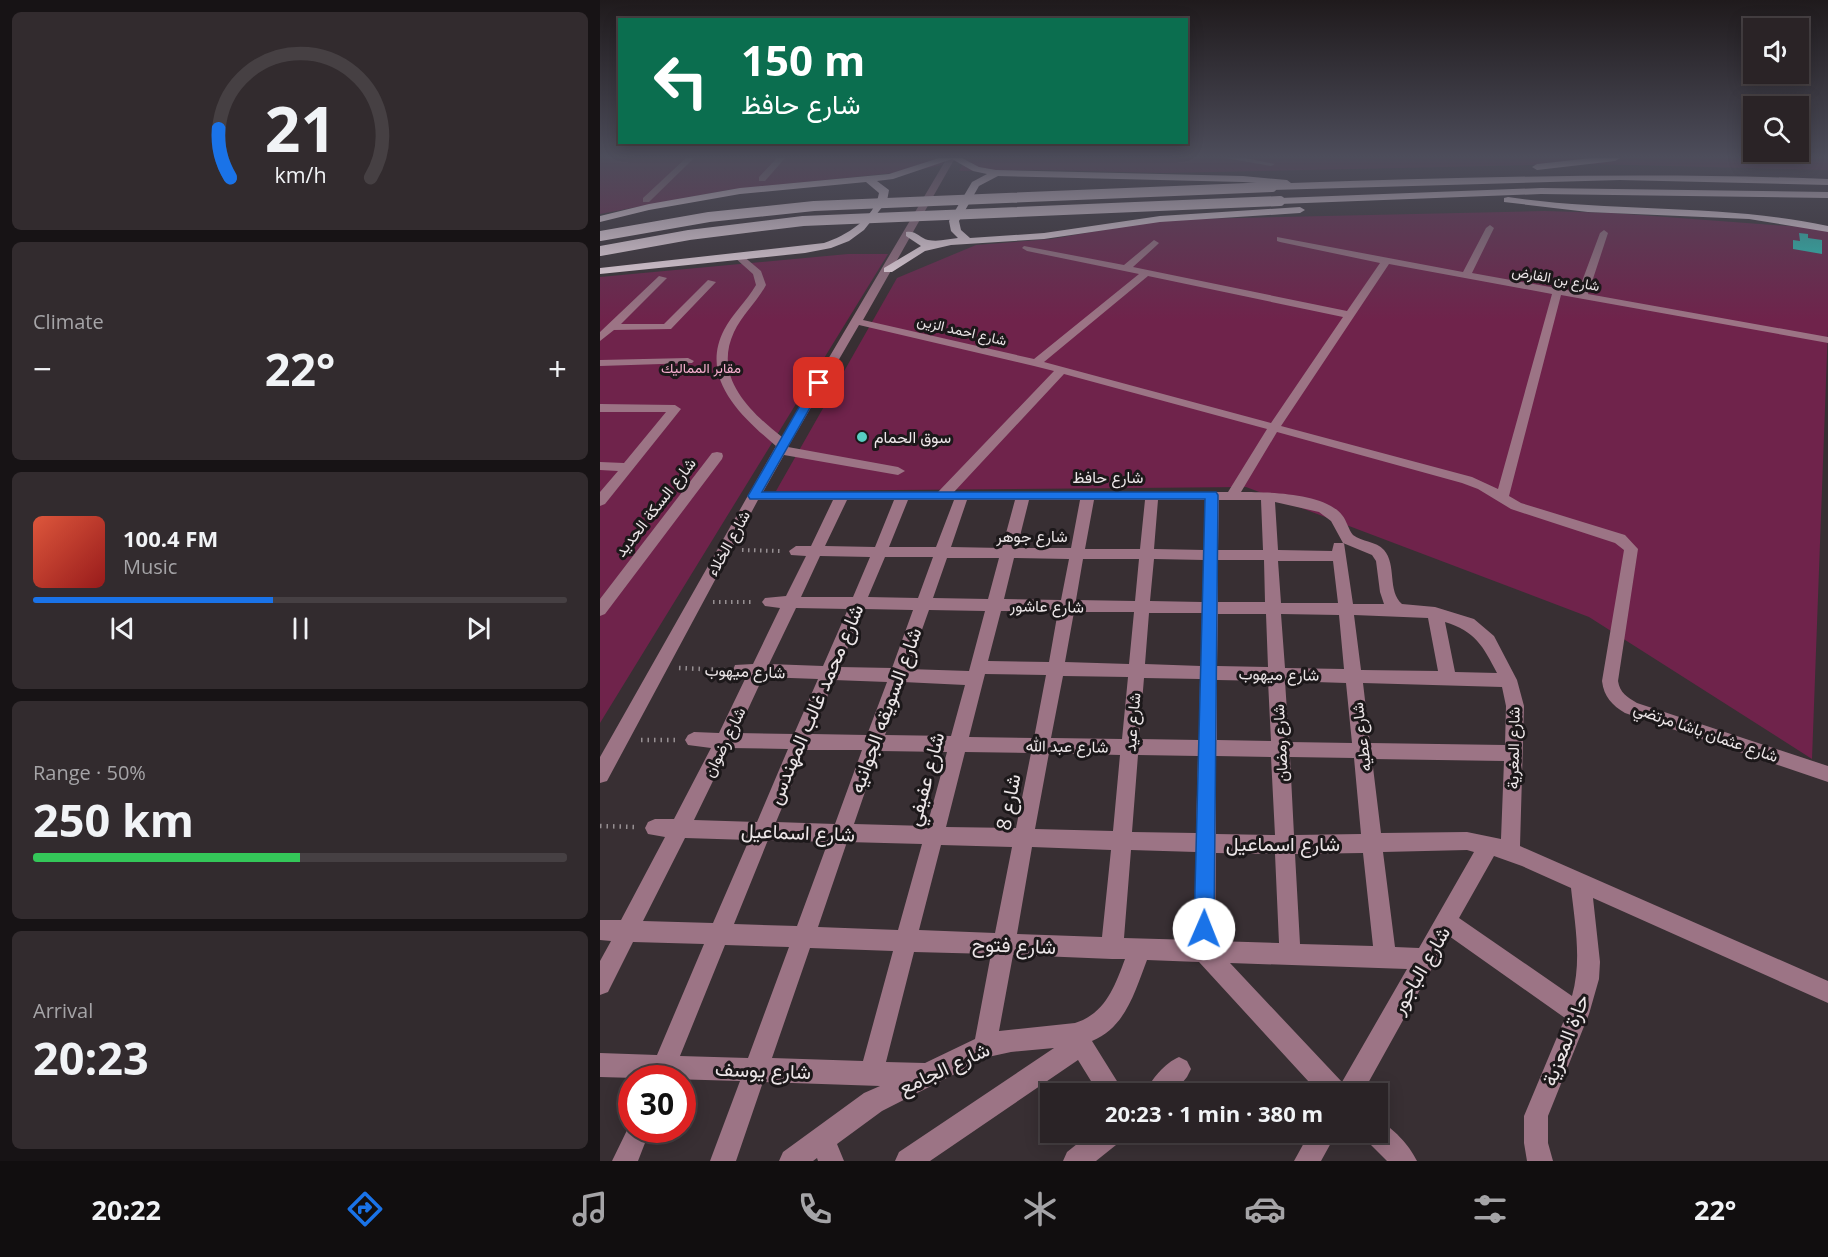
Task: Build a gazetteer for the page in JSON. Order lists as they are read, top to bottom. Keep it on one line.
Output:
{"streets":{"street":["شارع بن الفارض","شارع احمد الزين","شارع حافظ","شارع السكة الحديد","شارع جوهر","شارع الخلاء","شارع عاشور","شارع ميهوب","شارع محمد غالب المهندس","شارع السويقه الجوانيه","شارع عيد","شارع عثمان باشا مرتضي","شارع عطيه","شارع رضوان","شارع رمضان","شارع عبد الله","شارع المغرية","شارع عفيفي","شارع 8","شارع اسماعيل","شارع فتوح","شارع الباجور","حارة المعزية","شارع الجامع","شارع يوسف"]},"crossings":[["شارع احمد الزين","شارع الخلاء"],["شارع احمد الزين","شارع عثمان باشا مرتضي"],["شارع حافظ","شارع الخلاء"],["شارع حافظ","شارع محمد غالب المهندس"],["شارع حافظ","شارع السويقه الجوانيه"],["شارع حافظ","شارع عيد"],["شارع حافظ","شارع عطيه"],["شارع حافظ","شارع رضوان"],["شارع حافظ","شارع رمضان"],["شارع حافظ","شارع عفيفي"],["شارع حافظ","شارع 8"],["شارع جوهر","شارع محمد غالب المهندس"],["شارع جوهر","شارع السويقه الجوانيه"],["شارع جوهر","شارع عيد"],["شارع جوهر","شارع عطيه"],["شارع جوهر","شارع رضوان"],["شارع جوهر","شارع رمضان"],["شارع جوهر","شارع عفيفي"],["شارع جوهر","شارع 8"],["شارع الخلاء","شارع ميهوب"],["شارع عاشور","شارع محمد غالب المهندس"],["شارع عاشور","شارع السويقه الجوانيه"],["شارع عاشور","شارع عيد"],["شارع عاشور","شارع عطيه"],["شارع عاشور","شارع رضوان"],["شارع عاشور","شارع رمضان"],["شارع عاشور","شارع المغرية"],["شارع عاشور","شارع عفيفي"],["شارع عاشور","شارع 8"],["شارع ميهوب","شارع محمد غالب المهندس"],["شارع ميهوب","شارع السويقه الجوانيه"],["شارع ميهوب","شارع عيد"],["شارع ميهوب","شارع عطيه"],["شارع ميهوب","شارع رضوان"],["شارع ميهوب","شارع رمضان"],["شارع ميهوب","شارع المغرية"],["شارع ميهوب","شارع عفيفي"],["شارع ميهوب","شارع 8"],["شارع محمد غالب المهندس","شارع عبد الله"],["شارع محمد غالب المهندس","شارع اسماعيل"],["شارع محمد غالب المهندس","شارع فتوح"],["شارع السويقه الجوانيه","شارع عبد الله"],["شارع السويقه الجوانيه","شارع اسماعيل"],["شارع السويقه الجوانيه","شارع فتوح"],["شارع السويقه الجوانيه","شارع يوسف"],["شارع عيد","شارع عبد الله"],["شارع عيد","شارع اسماعيل"],["شارع عيد","شارع فتوح"],["شارع عطيه","شارع عبد الله"],["شارع عطيه","شارع اسماعيل"],["شارع عطيه","شارع فتوح"],["شارع رضوان","شارع عبد الله"],["شارع رضوان","شارع اسماعيل"],["شارع رضوان","شارع فتوح"],["شارع رمضان","شارع عبد الله"],["شارع رمضان","شارع اسماعيل"],["شارع رمضان","شارع فتوح"],["شارع عبد الله","شارع المغرية"],["شارع عبد الله","شارع عفيفي"],["شارع عبد الله","شارع 8"],["شارع المغرية","شارع اسماعيل"],["شارع المغرية","شارع الباجور"],["شارع عفيفي","شارع اسماعيل"],["شارع عفيفي","شارع فتوح"],["شارع عفيفي","شارع يوسف"],["شارع 8","شارع اسماعيل"],["شارع 8","شارع فتوح"],["شارع 8","شارع الجامع"],["شارع اسماعيل","شارع الباجور"],["شارع اسماعيل","حارة المعزية"],["شارع فتوح","شارع الباجور"],["شارع فتوح","شارع الجامع"],["شارع الجامع","شارع يوسف"]],"parks":["مقابر المماليك"],"places":["سوق الحمام"],"page":{"turn":["150 m","شارع حافظ"],"tile":["Climate",["Range · 50%","250 km"],["Arrival","20:23"]],"heat":["−","22°","+"],"song":["100.4 FM","Music"],"limit":"30","trip":"20:23 · 1 min · 380 m","tabs":["20:22","22°"],"gauge":["21","km/h"]}}
